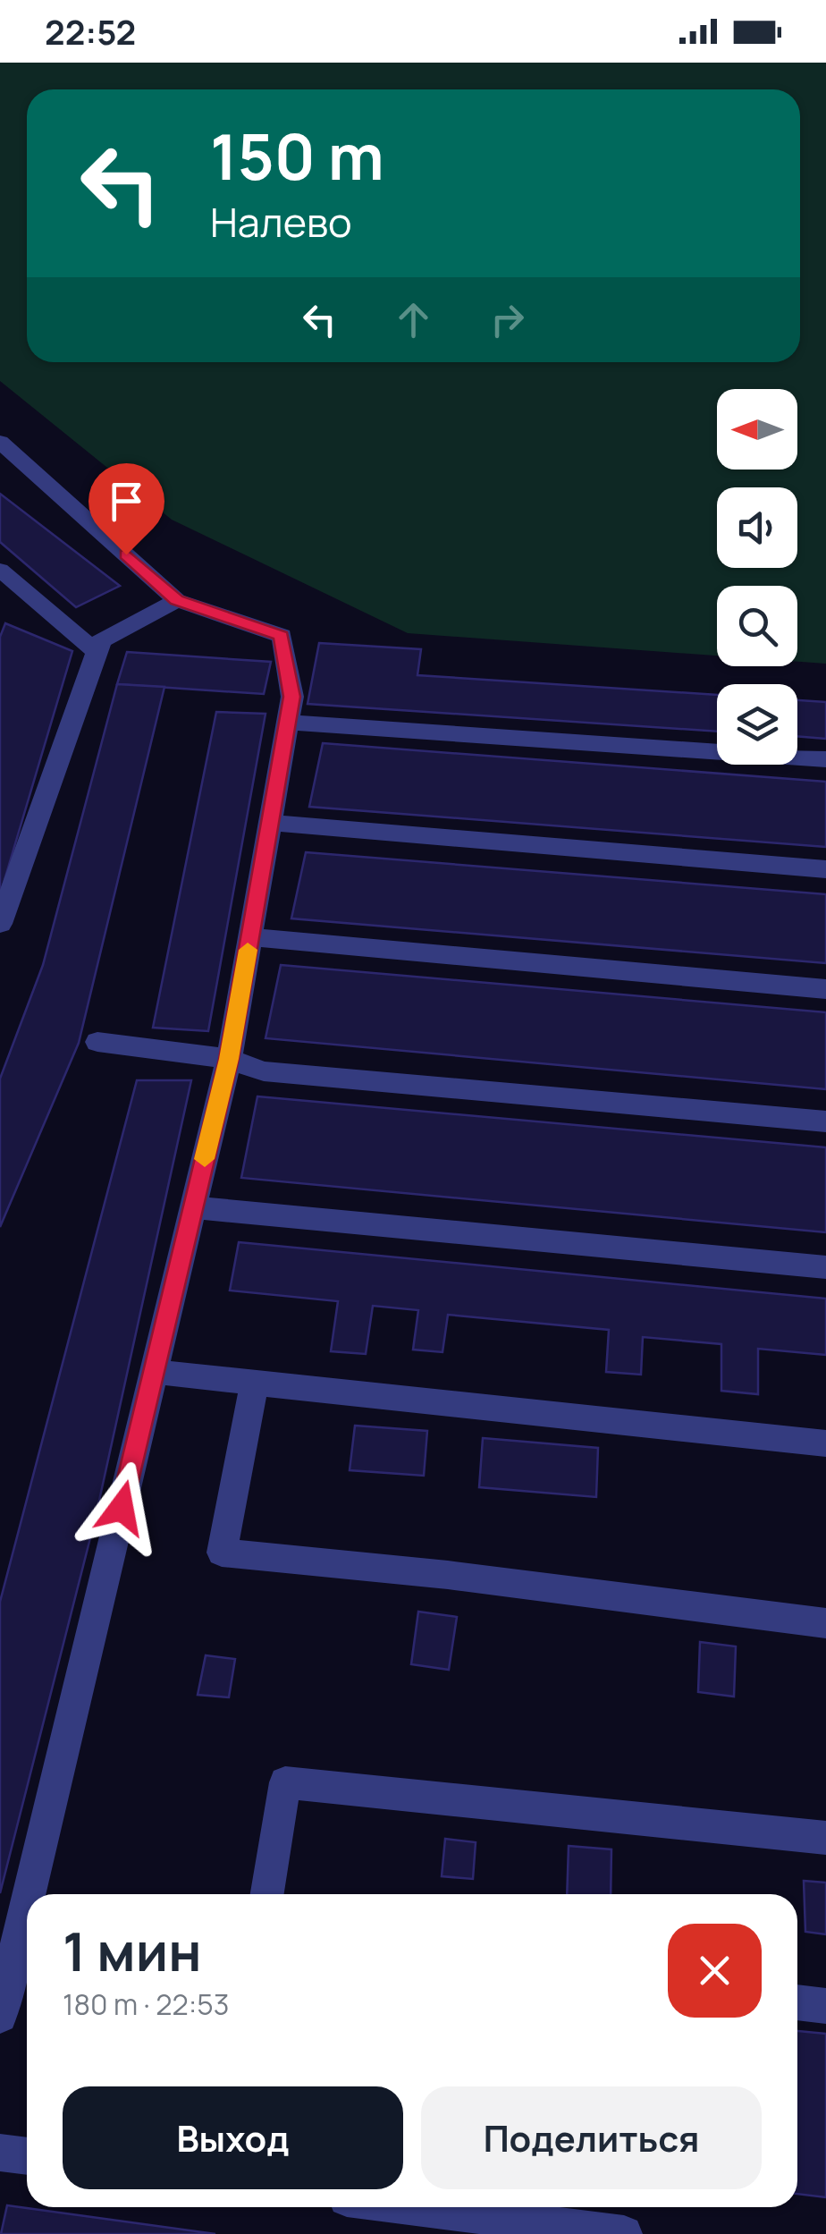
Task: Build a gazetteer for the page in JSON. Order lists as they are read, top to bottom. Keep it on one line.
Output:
{"north":"left","page":{"status":"22:52","turn":["150 m","Налево"],"heading":["1 мин","180 m · 22:53"],"buttons":["Выход","Поделиться"]}}
